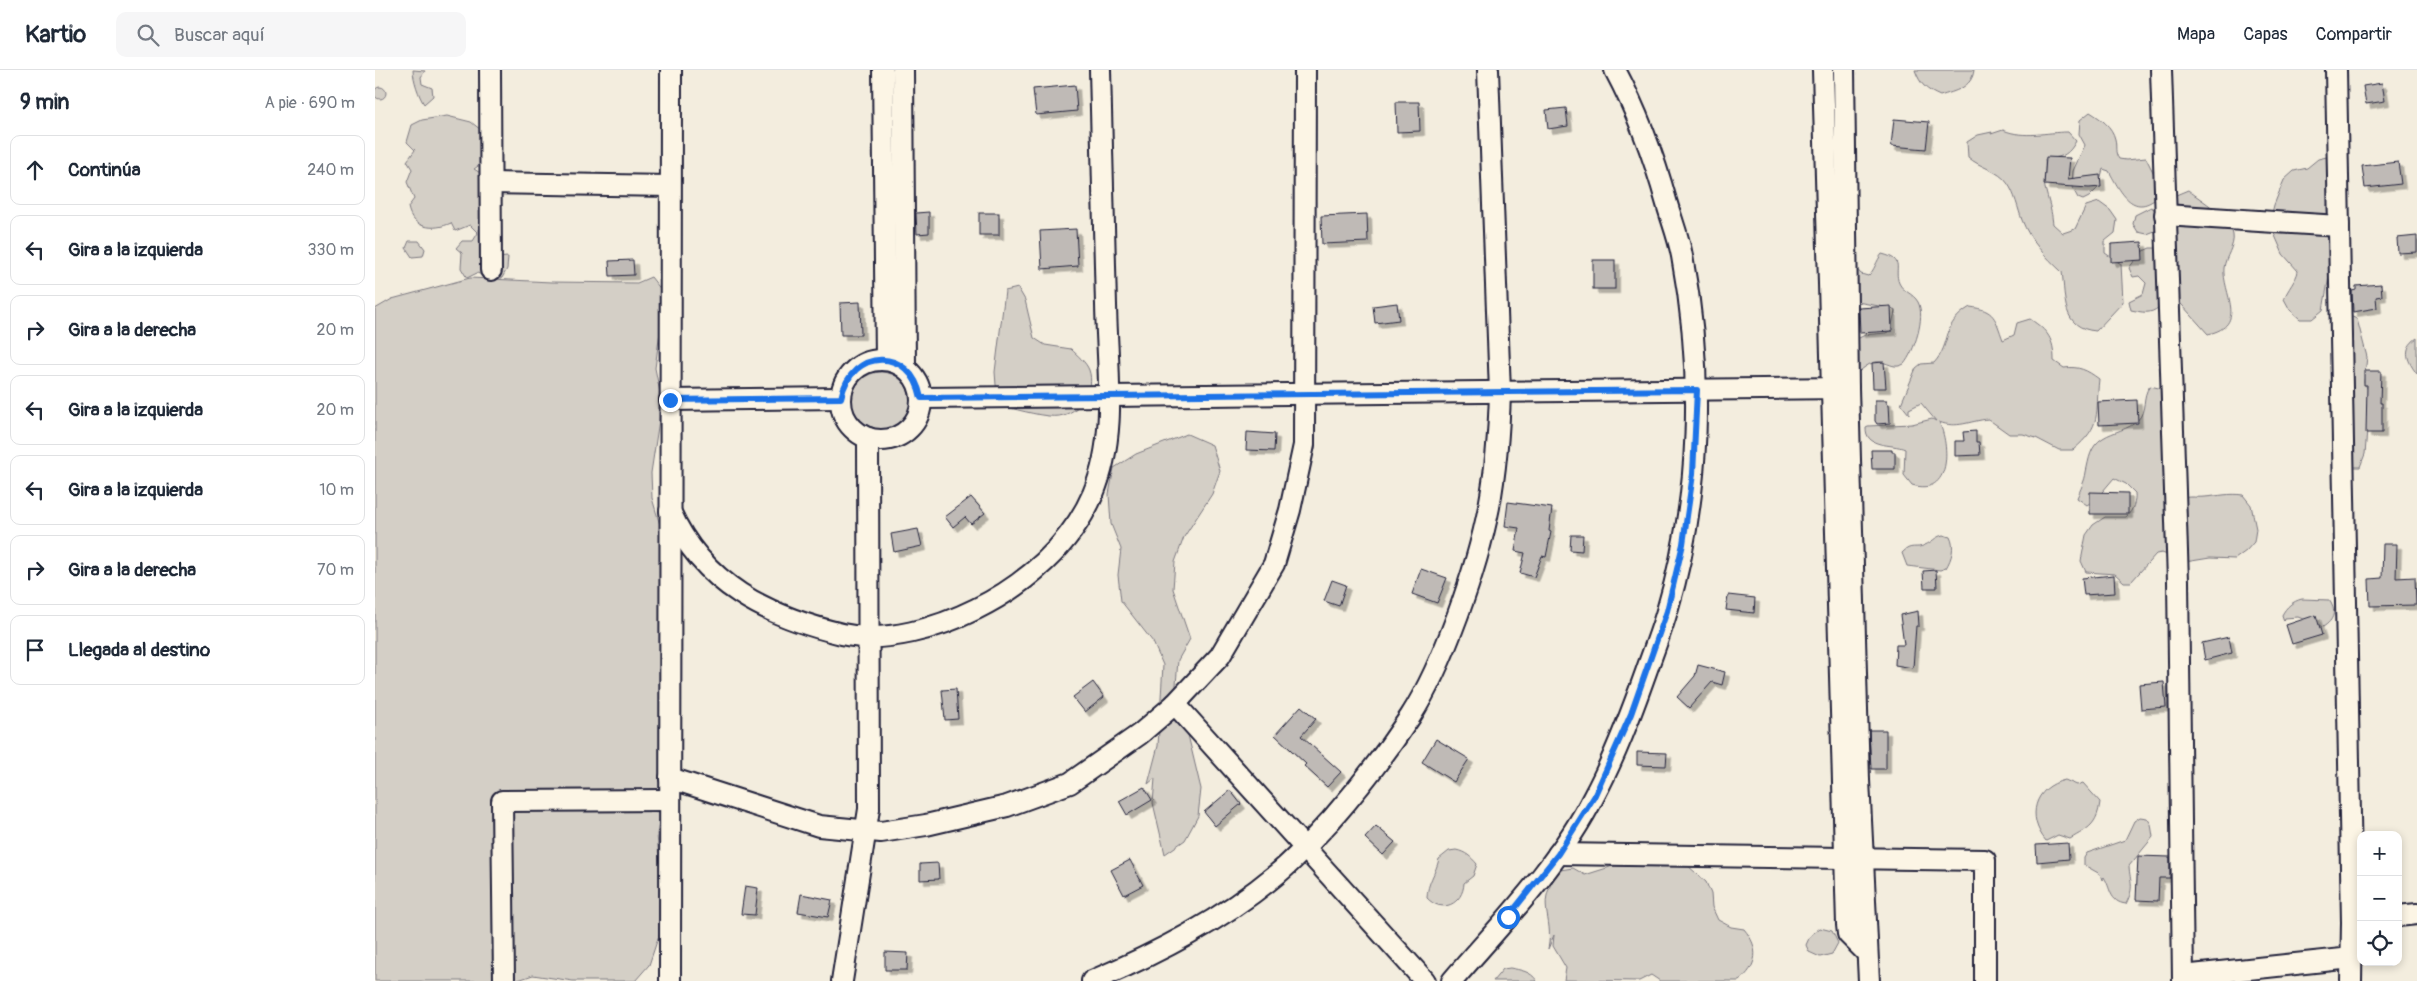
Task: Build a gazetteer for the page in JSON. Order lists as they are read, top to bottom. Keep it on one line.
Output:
{"page":{"header":"Kartio","search":"Buscar aquí","nav":["Mapa","Capas","Compartir"],"heading":["9 min","A pie · 690 m"],"list":[["Continúa","240 m"],["Gira a la izquierda","330 m"],["Gira a la derecha","20 m"],["Gira a la izquierda","20 m"],["Gira a la izquierda","10 m"],["Gira a la derecha","70 m"],"Llegada al destino"],"map_buttons":["+","−"]}}
